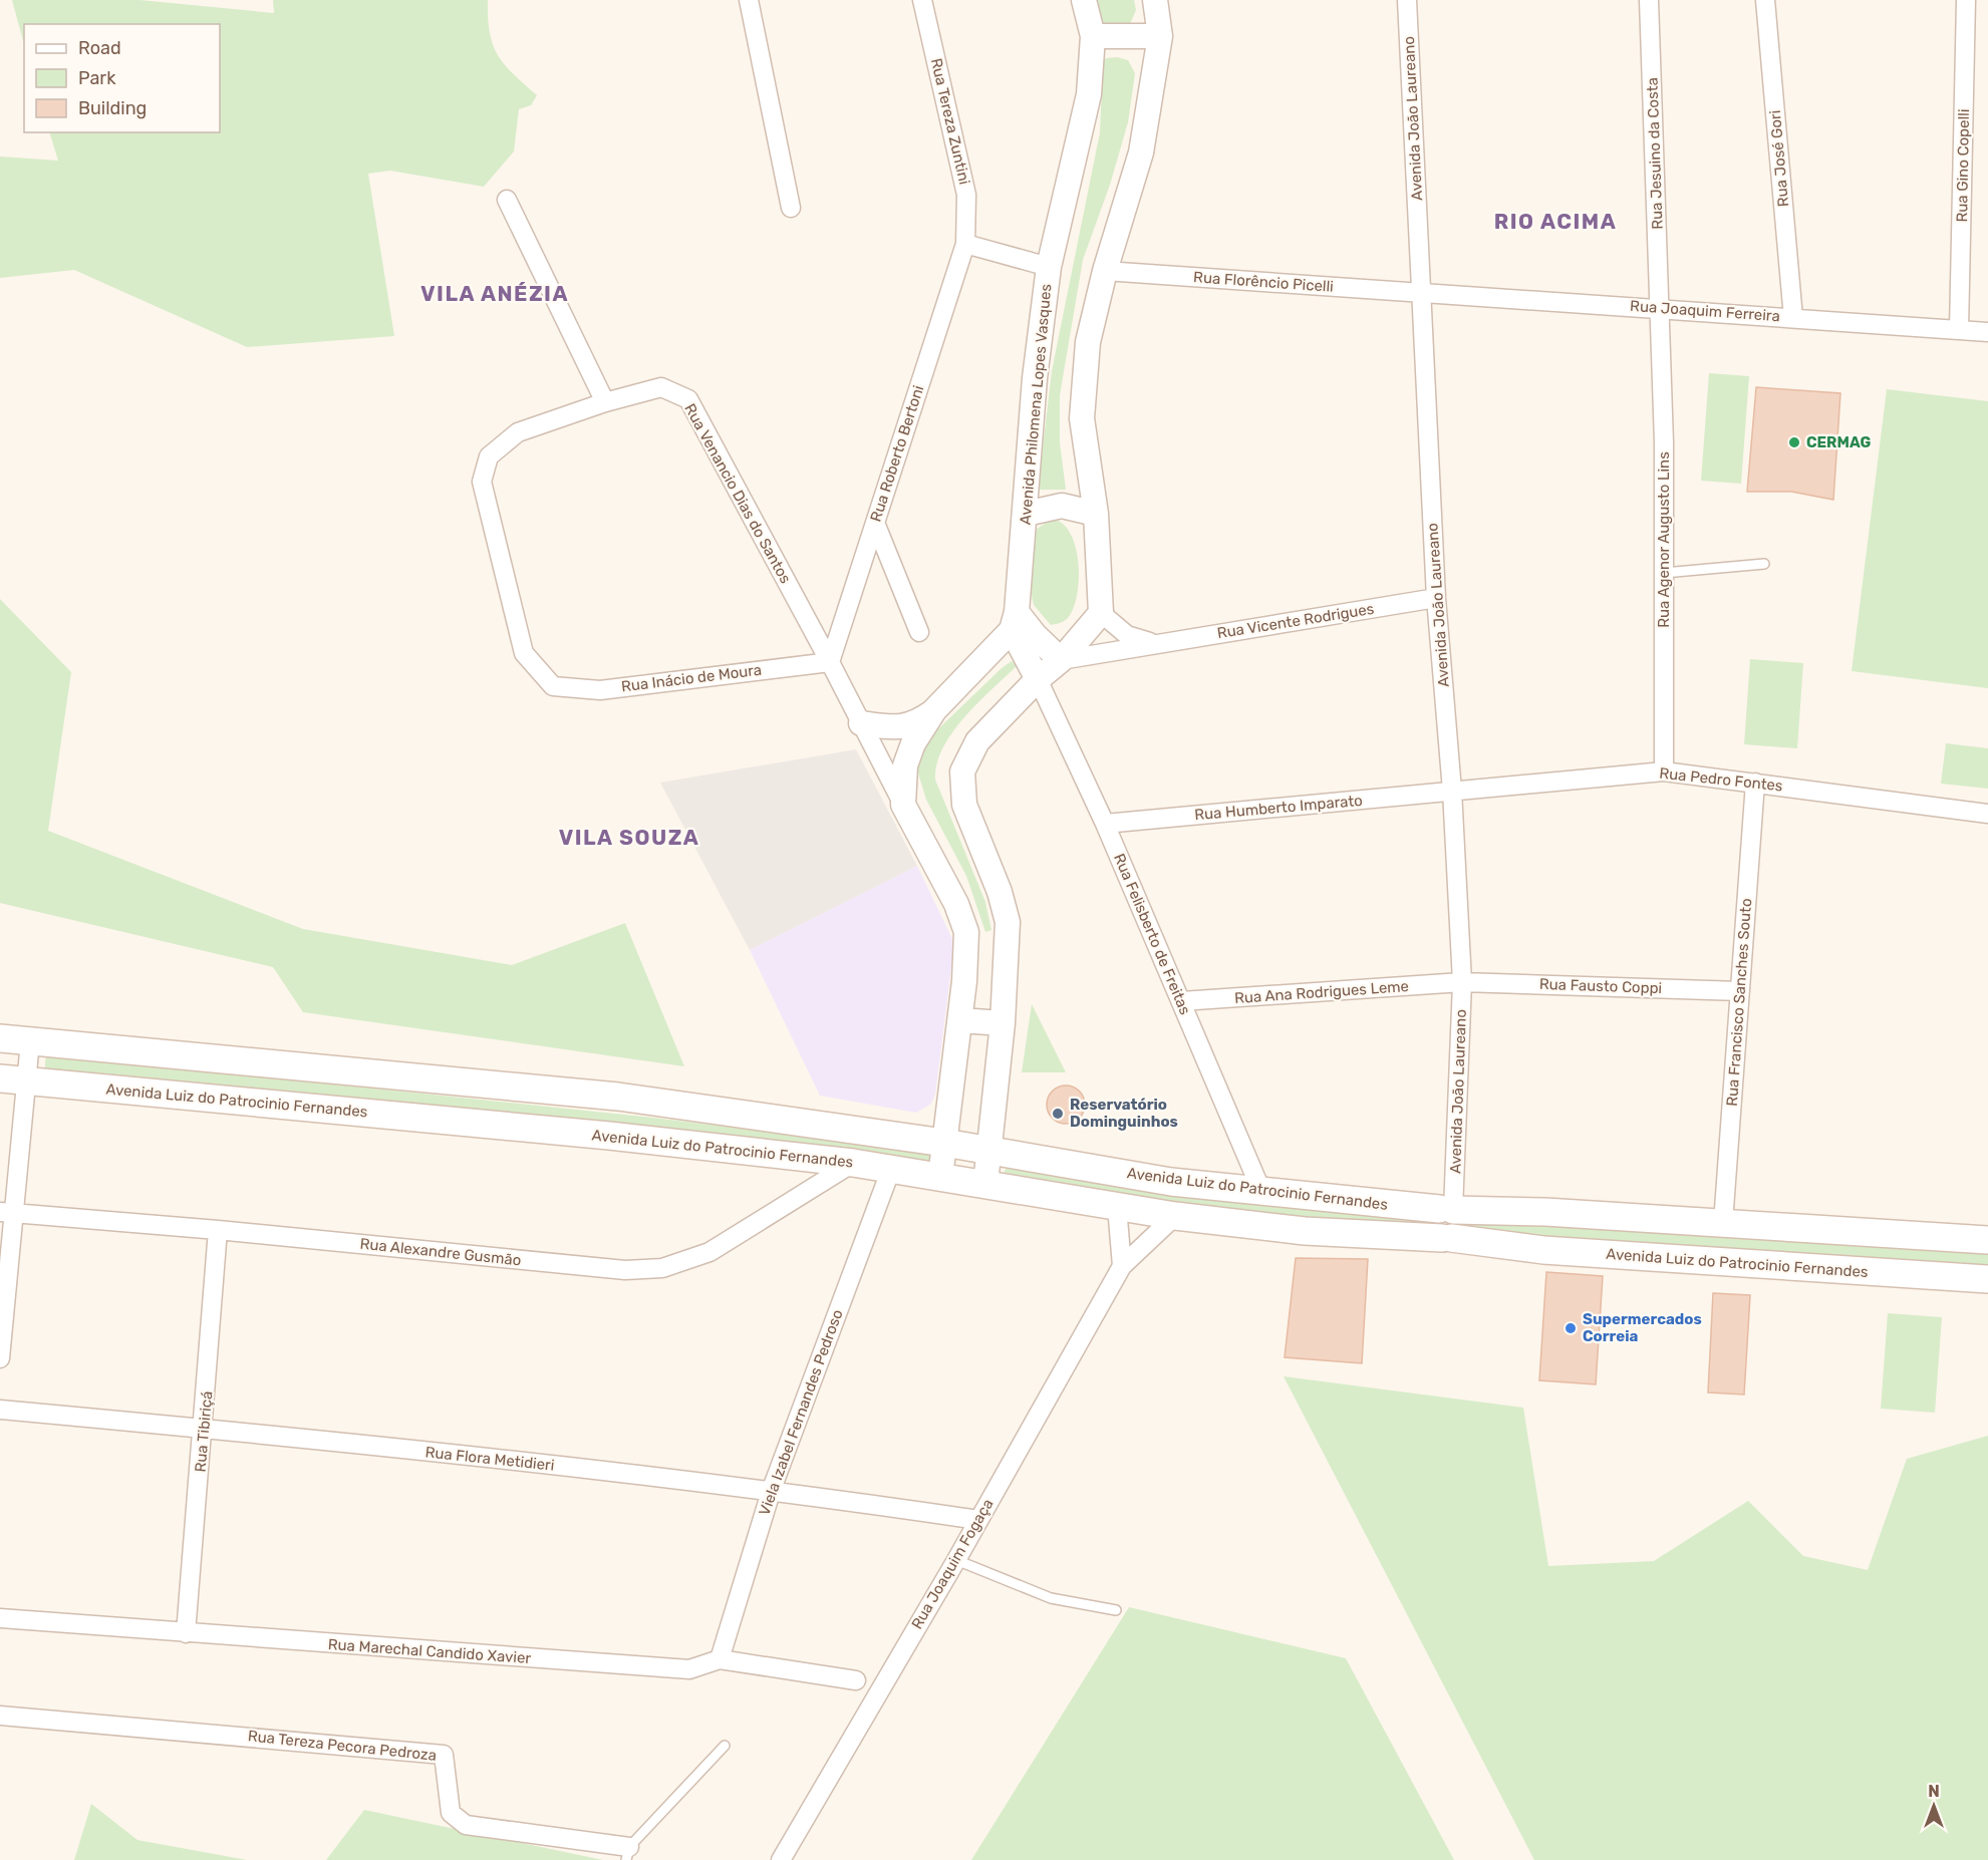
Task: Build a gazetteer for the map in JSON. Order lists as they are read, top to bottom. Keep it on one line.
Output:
{"streets":{"main road":["Avenida Luiz do Patrocinio Fernandes"],"street":["Avenida João Laureano","Rua Tereza Zuntini","Rua Jesuino da Costa","Rua José Gori","Rua Gino Copelli","Rua Florêncio Picelli","Rua Joaquim Ferreira","Avenida Philomena Lopes Vasques","Rua Roberto Bertoni","Rua Venancio Dias do Santos","Rua Agenor Augusto Lins","Rua Vicente Rodrigues","Rua Inácio de Moura","Rua Pedro Fontes","Rua Humberto Imparato","Rua Felisberto de Freitas","Rua Fausto Coppi","Rua Ana Rodrigues Leme","Rua Francisco Sanches Souto","Rua Alexandre Gusmão","Viela Izabel Fernandes Pedroso","Rua Tibiriçá","Rua Flora Metidieri","Rua Joaquim Fogaça","Rua Marechal Candido Xavier","Rua Tereza Pecora Pedroza"]},"crossings":[["Avenida João Laureano","Rua Florêncio Picelli"],["Avenida João Laureano","Rua Joaquim Ferreira"],["Avenida João Laureano","Rua Vicente Rodrigues"],["Avenida João Laureano","Rua Pedro Fontes"],["Avenida João Laureano","Rua Humberto Imparato"],["Avenida João Laureano","Rua Fausto Coppi"],["Avenida João Laureano","Rua Ana Rodrigues Leme"],["Avenida João Laureano","Avenida Luiz do Patrocinio Fernandes"],["Rua Tereza Zuntini","Rua Roberto Bertoni"],["Rua Jesuino da Costa","Rua Joaquim Ferreira"],["Rua Jesuino da Costa","Rua Agenor Augusto Lins"],["Rua José Gori","Rua Joaquim Ferreira"],["Rua Gino Copelli","Rua Joaquim Ferreira"],["Rua Florêncio Picelli","Rua Joaquim Ferreira"],["Rua Joaquim Ferreira","Rua Agenor Augusto Lins"],["Rua Roberto Bertoni","Rua Venancio Dias do Santos"],["Rua Roberto Bertoni","Rua Inácio de Moura"],["Rua Venancio Dias do Santos","Rua Inácio de Moura"],["Rua Agenor Augusto Lins","Rua Pedro Fontes"],["Rua Pedro Fontes","Rua Humberto Imparato"],["Rua Pedro Fontes","Rua Francisco Sanches Souto"],["Rua Humberto Imparato","Rua Felisberto de Freitas"],["Rua Felisberto de Freitas","Rua Ana Rodrigues Leme"],["Rua Felisberto de Freitas","Avenida Luiz do Patrocinio Fernandes"],["Rua Fausto Coppi","Rua Ana Rodrigues Leme"],["Rua Fausto Coppi","Rua Francisco Sanches Souto"],["Rua Francisco Sanches Souto","Avenida Luiz do Patrocinio Fernandes"],["Avenida Luiz do Patrocinio Fernandes","Rua Alexandre Gusmão"],["Avenida Luiz do Patrocinio Fernandes","Viela Izabel Fernandes Pedroso"],["Avenida Luiz do Patrocinio Fernandes","Rua Joaquim Fogaça"],["Rua Alexandre Gusmão","Rua Tibiriçá"],["Viela Izabel Fernandes Pedroso","Rua Flora Metidieri"],["Viela Izabel Fernandes Pedroso","Rua Marechal Candido Xavier"],["Rua Tibiriçá","Rua Flora Metidieri"],["Rua Tibiriçá","Rua Marechal Candido Xavier"],["Rua Flora Metidieri","Rua Joaquim Fogaça"]],"districts":["RIO ACIMA","VILA ANÉZIA","VILA SOUZA"],"places":["CERMAG","Reservatório Dominguinhos","Supermercados Correia"],"legend":["Road","Park","Building"],"north":"top"}
